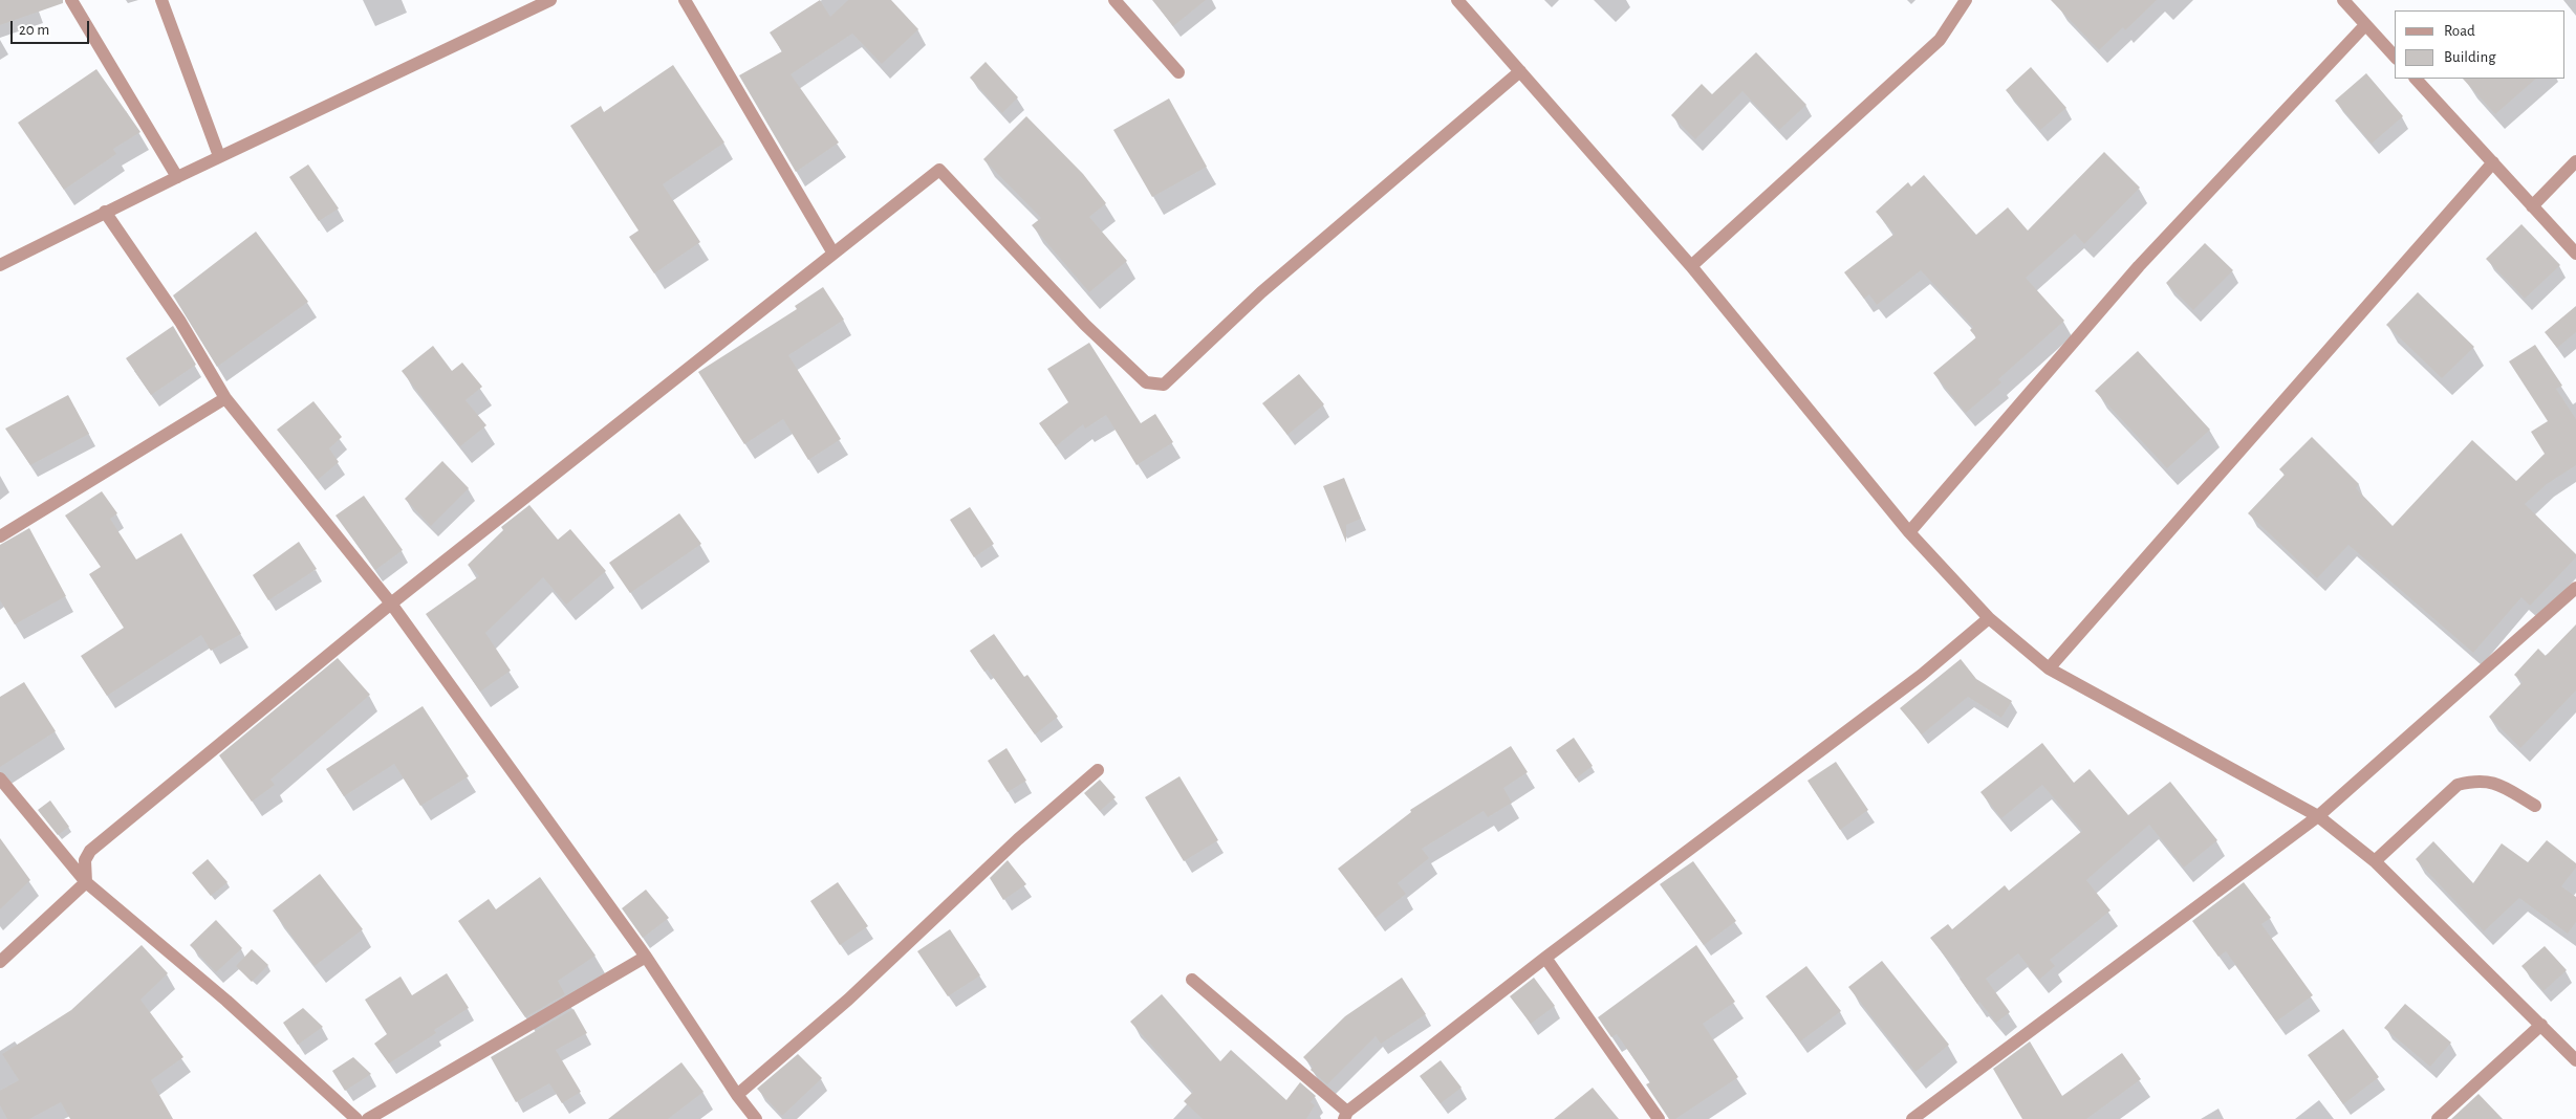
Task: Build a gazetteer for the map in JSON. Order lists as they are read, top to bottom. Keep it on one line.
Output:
{"legend":["Road","Building"],"scale_bar":"20 m"}
